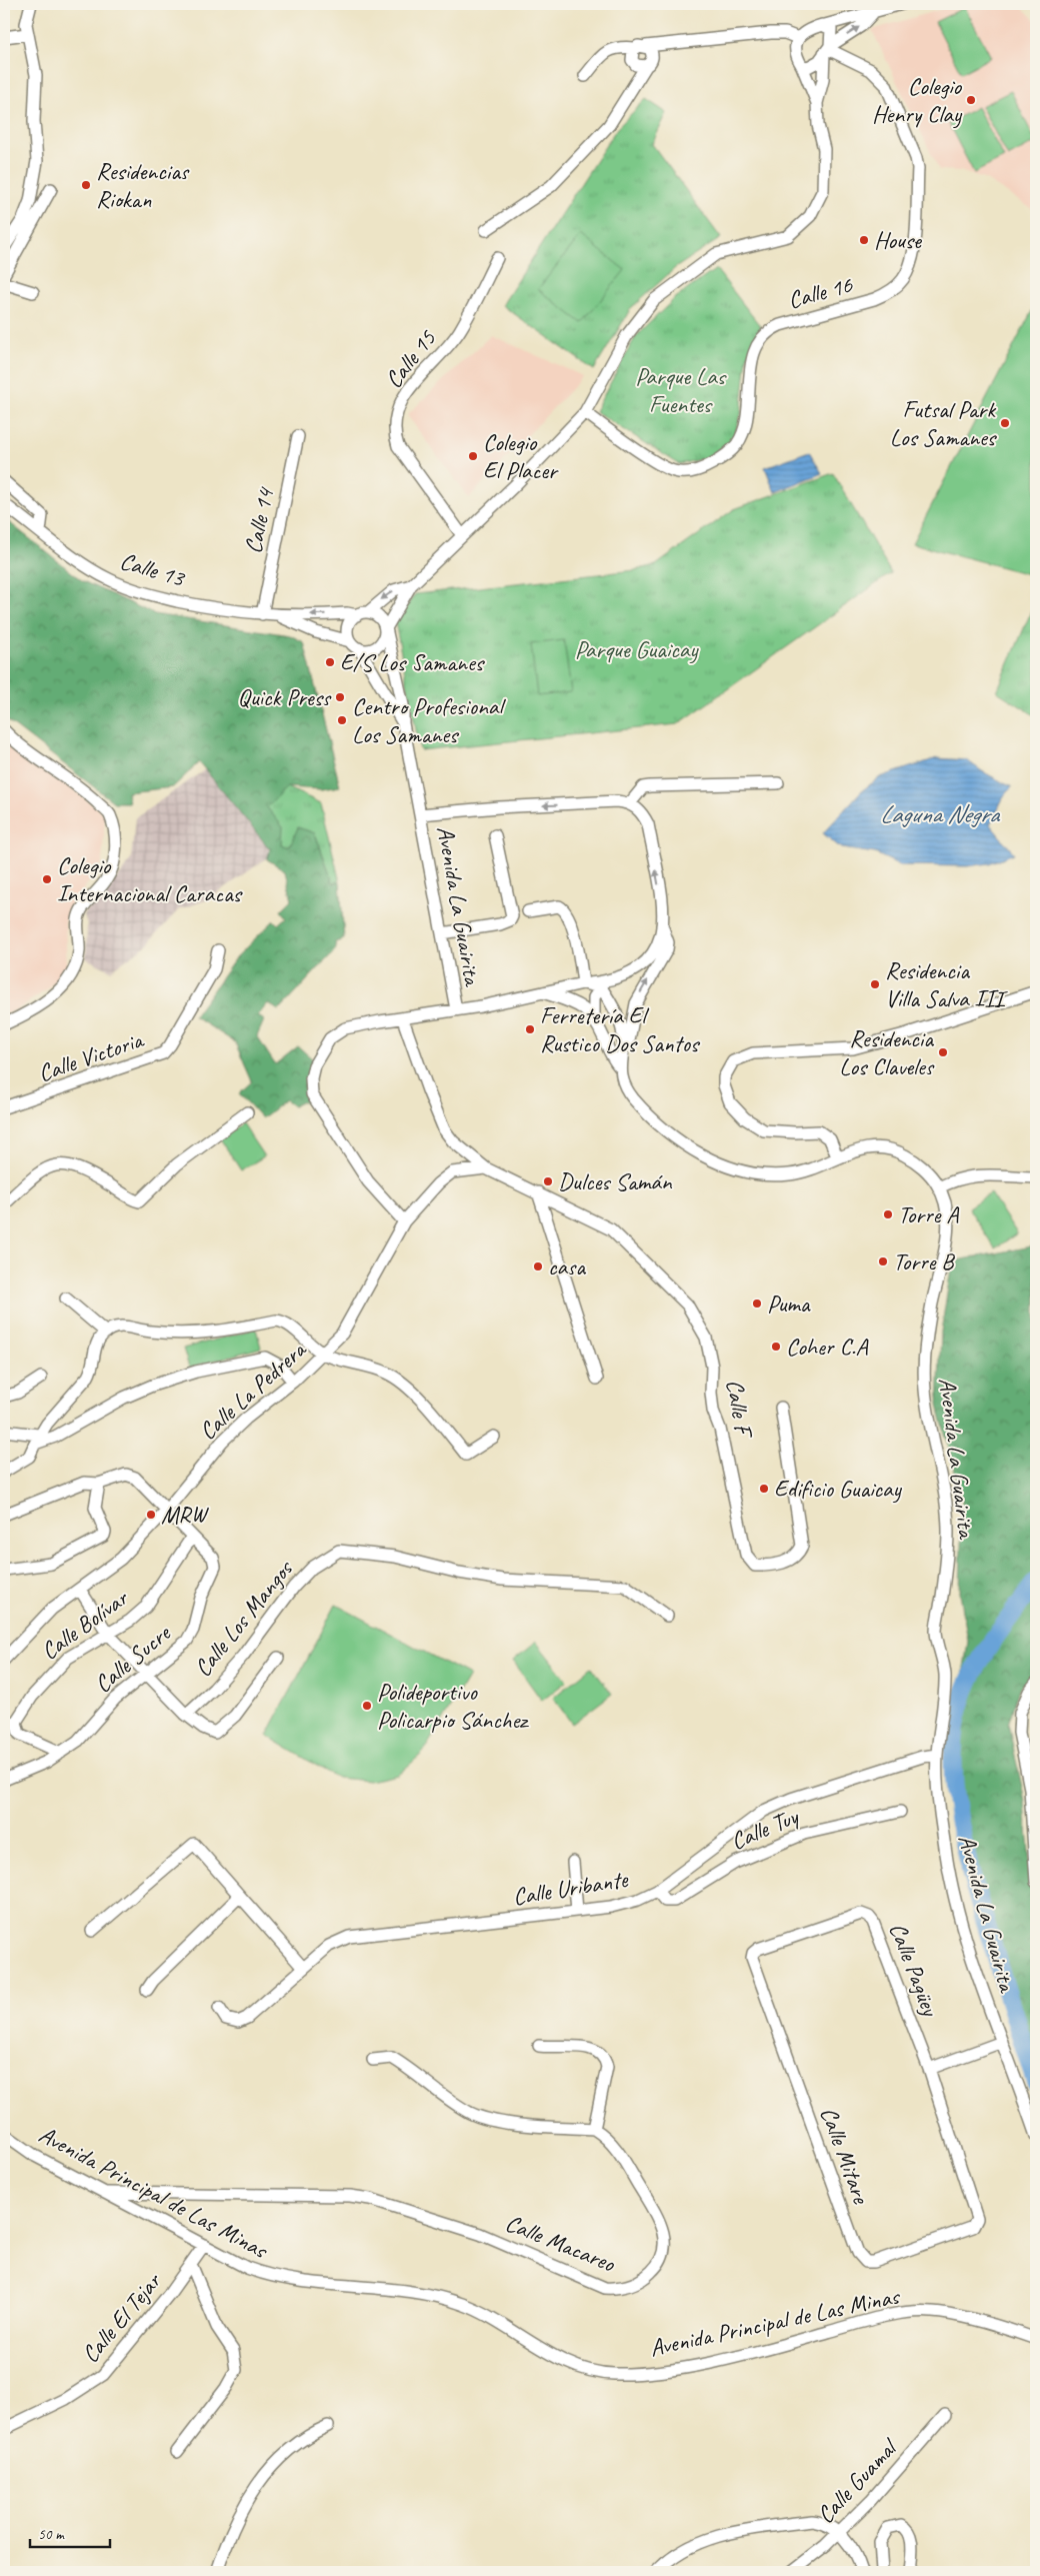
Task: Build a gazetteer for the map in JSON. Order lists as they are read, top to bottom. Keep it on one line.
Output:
{"streets":{"street":["Calle 16","Calle 15","Calle 14","Calle 13","Avenida La Guairita","Calle Victoria","Calle La Pedrera","Calle F","Calle Los Mangos","Calle Bolívar","Calle Sucre","Calle Tuy","Calle Uribante","Calle Pagüey","Calle Mitare","Avenida Principal de Las Minas","Calle Macareo","Calle El Tejar","Calle Guamal"]},"crossings":[["Calle 14","Calle 13"],["Calle 13","Avenida La Guairita"],["Avenida La Guairita","Calle Uribante"],["Calle La Pedrera","Calle F"],["Calle La Pedrera","Calle Sucre"],["Calle Bolívar","Calle Sucre"],["Calle Tuy","Calle Uribante"],["Calle Pagüey","Calle Mitare"],["Avenida Principal de Las Minas","Calle Macareo"],["Avenida Principal de Las Minas","Calle El Tejar"]],"water":["Laguna Negra"],"parks":["Parque Las Fuentes","Parque Guaicay"],"places":["Colegio Henry Clay","Residencias Riokan","House","Futsal Park Los Samanes","Colegio El Placer","E/S Los Samanes","Quick Press","Centro Profesional Los Samanes","Colegio Internacional Caracas","Residencia Villa Salva III","Ferretería El Rustico Dos Santos","Residencia Los Claveles","Dulces Samán","Torre A","Torre B","casa","Puma","Coher C.A","Edificio Guaicay","MRW","Polideportivo Policarpio Sánchez"],"scale_bar":"50 m"}
